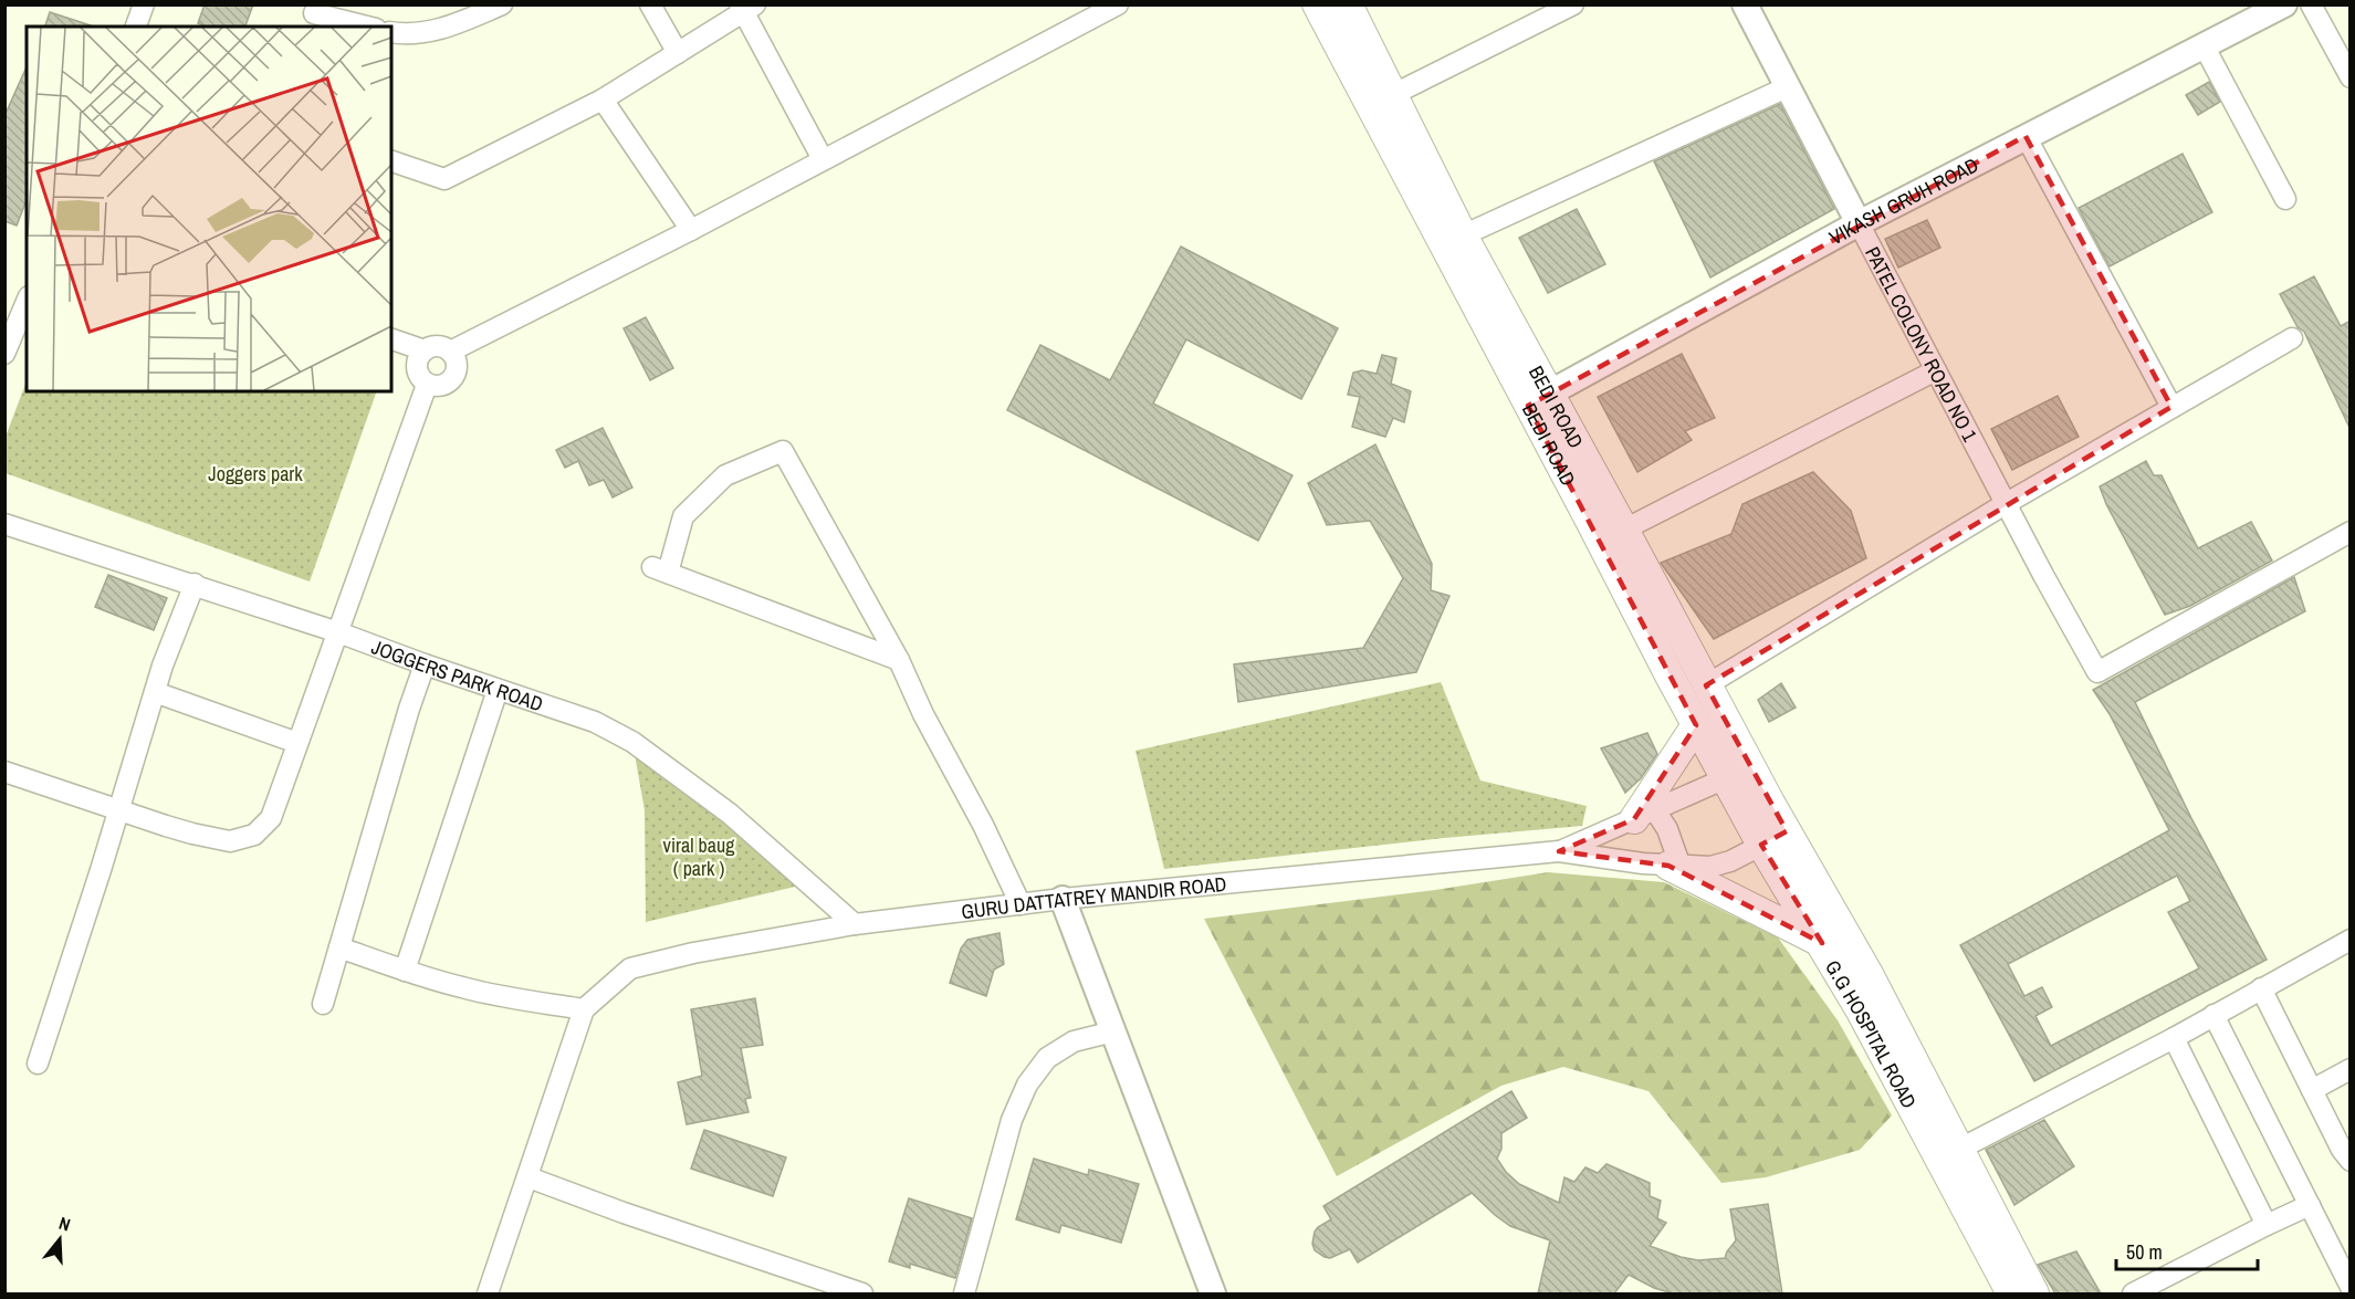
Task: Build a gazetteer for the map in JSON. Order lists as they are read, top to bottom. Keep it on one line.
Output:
{"streets":{"main road":["BEDI ROAD","G.G HOSPITAL ROAD"],"street":["VIKASH GRUH ROAD","PATEL COLONY ROAD NO 1","JOGGERS PARK ROAD","GURU DATTATREY MANDIR ROAD"]},"crossings":[["VIKASH GRUH ROAD","PATEL COLONY ROAD NO 1"],["VIKASH GRUH ROAD","BEDI ROAD"],["BEDI ROAD","GURU DATTATREY MANDIR ROAD"],["BEDI ROAD","G.G HOSPITAL ROAD"],["JOGGERS PARK ROAD","GURU DATTATREY MANDIR ROAD"],["GURU DATTATREY MANDIR ROAD","G.G HOSPITAL ROAD"]],"parks":["Joggers park","viral baug ( park )"],"scale_bar":"50 m","north":"top"}
